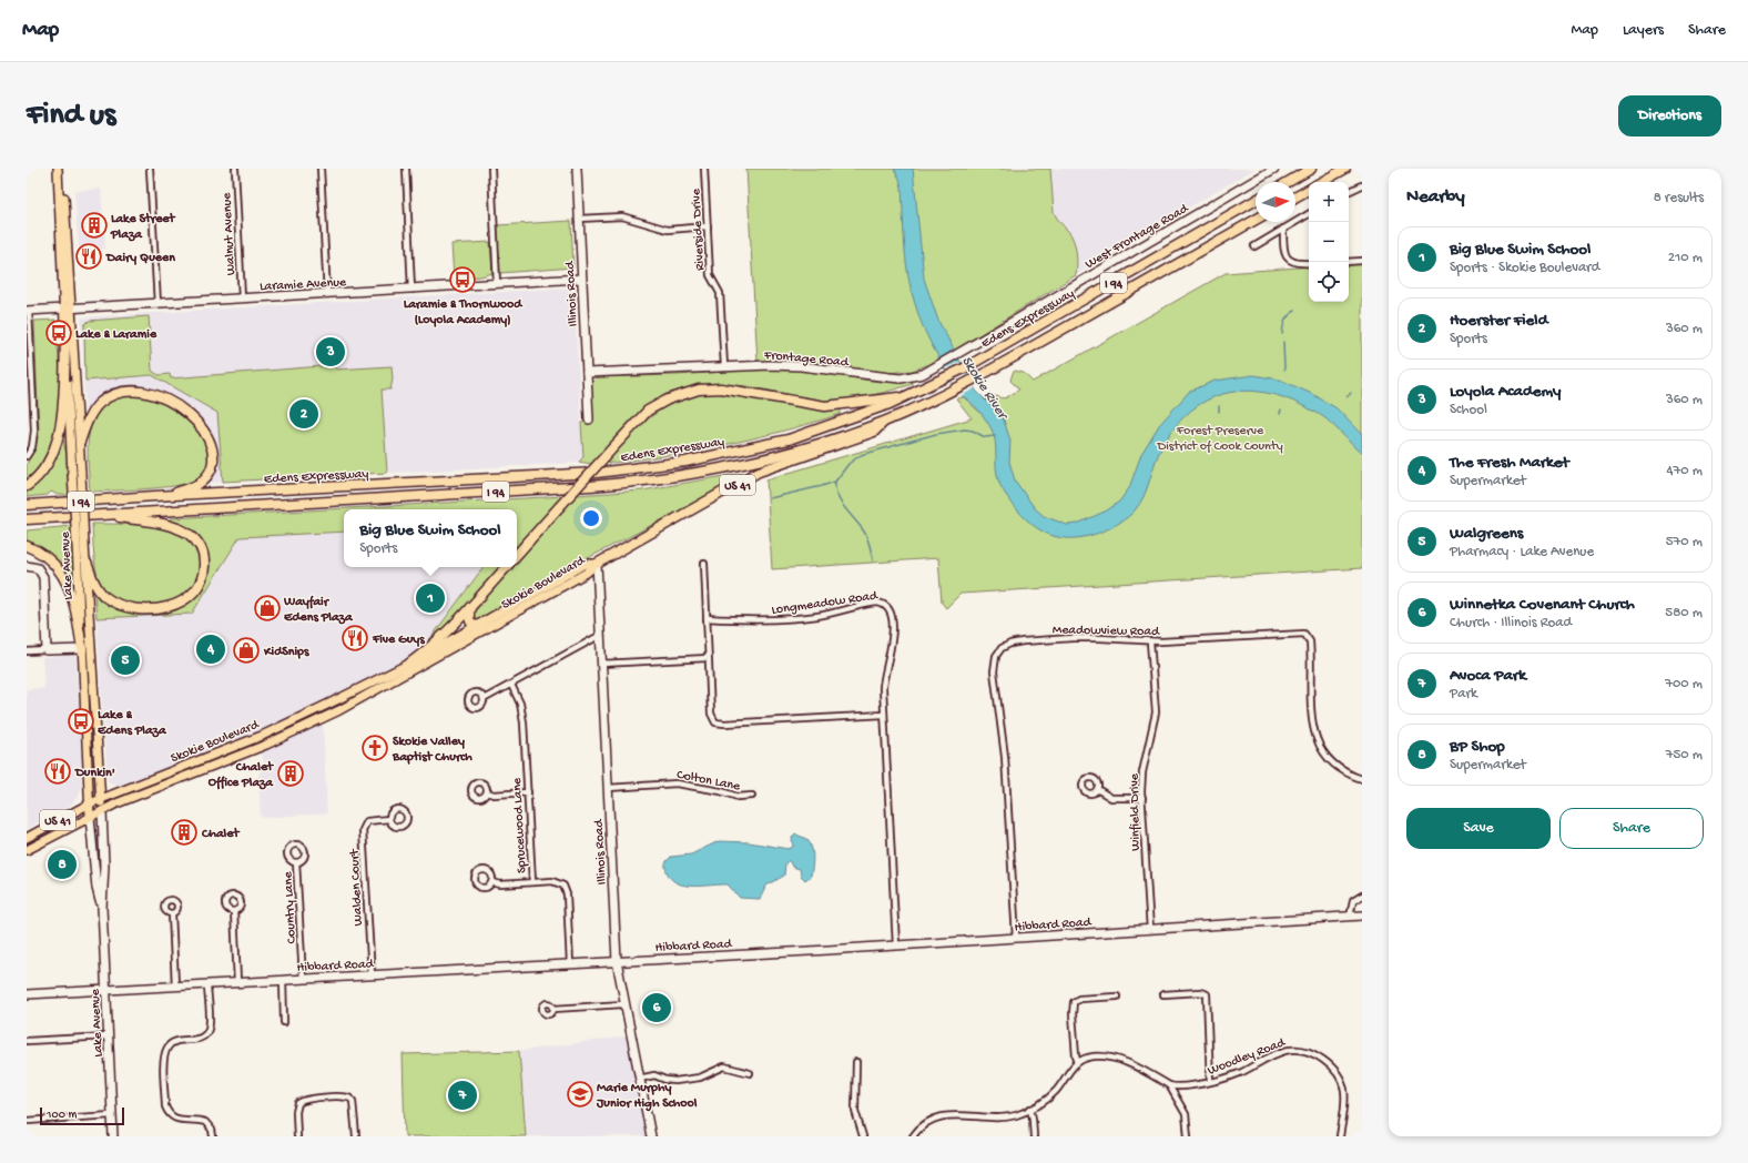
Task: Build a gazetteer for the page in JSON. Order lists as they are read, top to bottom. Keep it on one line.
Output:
{"streets":{"highway":["I 94","Edens Expressway","US 41"],"main road":["Lake Avenue","Skokie Boulevard"],"street":["Riverside Drive","Walnut Avenue","West Frontage Road","Laramie Avenue","Illinois Road","Frontage Road","Longmeadow Road","Meadowview Road","Colton Lane","Winfield Drive","Sprucewood Lane","Walden Court","Country Lane","Hibbard Road","Woodley Road"]},"crossings":[["Riverside Drive","Frontage Road"],["Walnut Avenue","Laramie Avenue"],["West Frontage Road","Frontage Road"],["Laramie Avenue","Illinois Road"],["Laramie Avenue","Lake Avenue"],["Illinois Road","Frontage Road"],["Illinois Road","US 41"],["Illinois Road","Skokie Boulevard"],["Illinois Road","Colton Lane"],["Illinois Road","Hibbard Road"],["Edens Expressway","US 41"],["US 41","Skokie Boulevard"],["Lake Avenue","Skokie Boulevard"],["Lake Avenue","Hibbard Road"],["Longmeadow Road","Hibbard Road"],["Meadowview Road","Winfield Drive"],["Meadowview Road","Hibbard Road"],["Winfield Drive","Hibbard Road"],["Sprucewood Lane","Hibbard Road"],["Walden Court","Hibbard Road"],["Country Lane","Hibbard Road"]],"water":["Skokie River"],"parks":["Forest Preserve District of Cook County"],"places":{"building":["Lake Street Plaza","Chalet Office Plaza","Chalet"],"restaurant":["Dairy Queen","Five Guys","Dunkin'"],"bus stop":["Laramie & Thornwood (Loyola Academy)","Lake & Laramie","Lake & Edens Plaza"],"shop":["Wayfair Edens Plaza","KidSnips"],"church":["Skokie Valley Baptist Church"],"school or university":["Marie Murphy Junior High School"]},"scale_bar":"100 m","north":"right","page":{"header":"Map","nav":["Map","Layers","Share"],"buttons":["Directions",["Save","Share"]],"title":"Find us","heading":["Nearby","8 results"],"map_buttons":["+","−"],"list":[{"mark":"1","name":"Big Blue Swim School","note":"Sports · Skokie Boulevard","value":"210 m"},{"mark":"2","name":"Hoerster Field","note":"Sports","value":"360 m"},{"mark":"3","name":"Loyola Academy","note":"School","value":"360 m"},{"mark":"4","name":"The Fresh Market","note":"Supermarket","value":"470 m"},{"mark":"5","name":"Walgreens","note":"Pharmacy · Lake Avenue","value":"570 m"},{"mark":"6","name":"Winnetka Covenant Church","note":"Church · Illinois Road","value":"580 m"},{"mark":"7","name":"Avoca Park","note":"Park","value":"700 m"},{"mark":"8","name":"BP Shop","note":"Supermarket","value":"750 m"}],"pins":["3","2","1","4","5","8","6","7"],"popup":["Big Blue Swim School","Sports"],"scale":"100 m"}}
